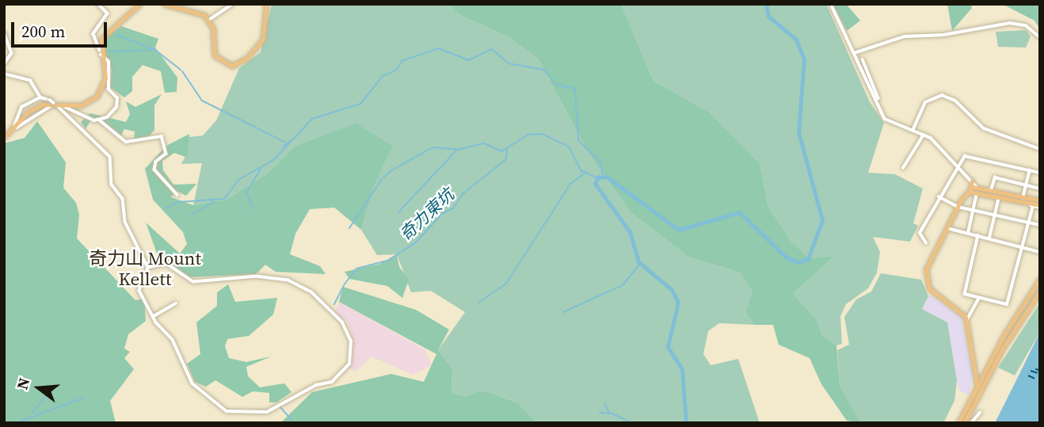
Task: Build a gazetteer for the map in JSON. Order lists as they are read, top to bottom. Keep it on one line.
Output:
{"districts":["奇力山 Mount Kellett"],"water":["奇力東坑"],"scale_bar":"200 m","north":"left"}
